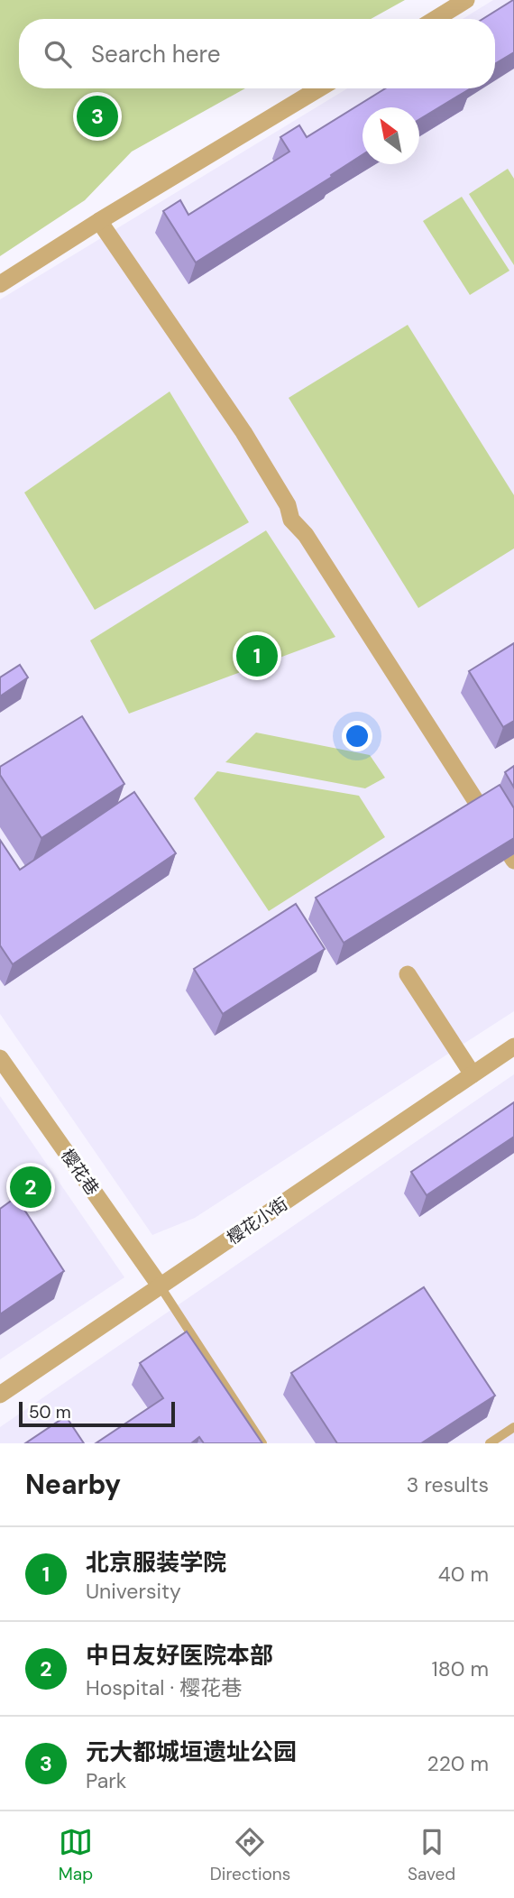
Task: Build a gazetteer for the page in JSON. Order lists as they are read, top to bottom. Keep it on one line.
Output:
{"streets":{"street":["樱花巷","樱花小街"]},"crossings":[["樱花巷","樱花小街"]],"scale_bar":"50 m","north":"top left","page":{"search":"Search here","pins":["3","1","2"],"scale":"50 m","heading":["Nearby","3 results"],"list":[{"mark":"1","name":"北京服装学院","note":"University","value":"40 m"},{"mark":"2","name":"中日友好医院本部","note":"Hospital · 樱花巷","value":"180 m"},{"mark":"3","name":"元大都城垣遗址公园","note":"Park","value":"220 m"}],"nav":["Map","Directions","Saved"]}}
